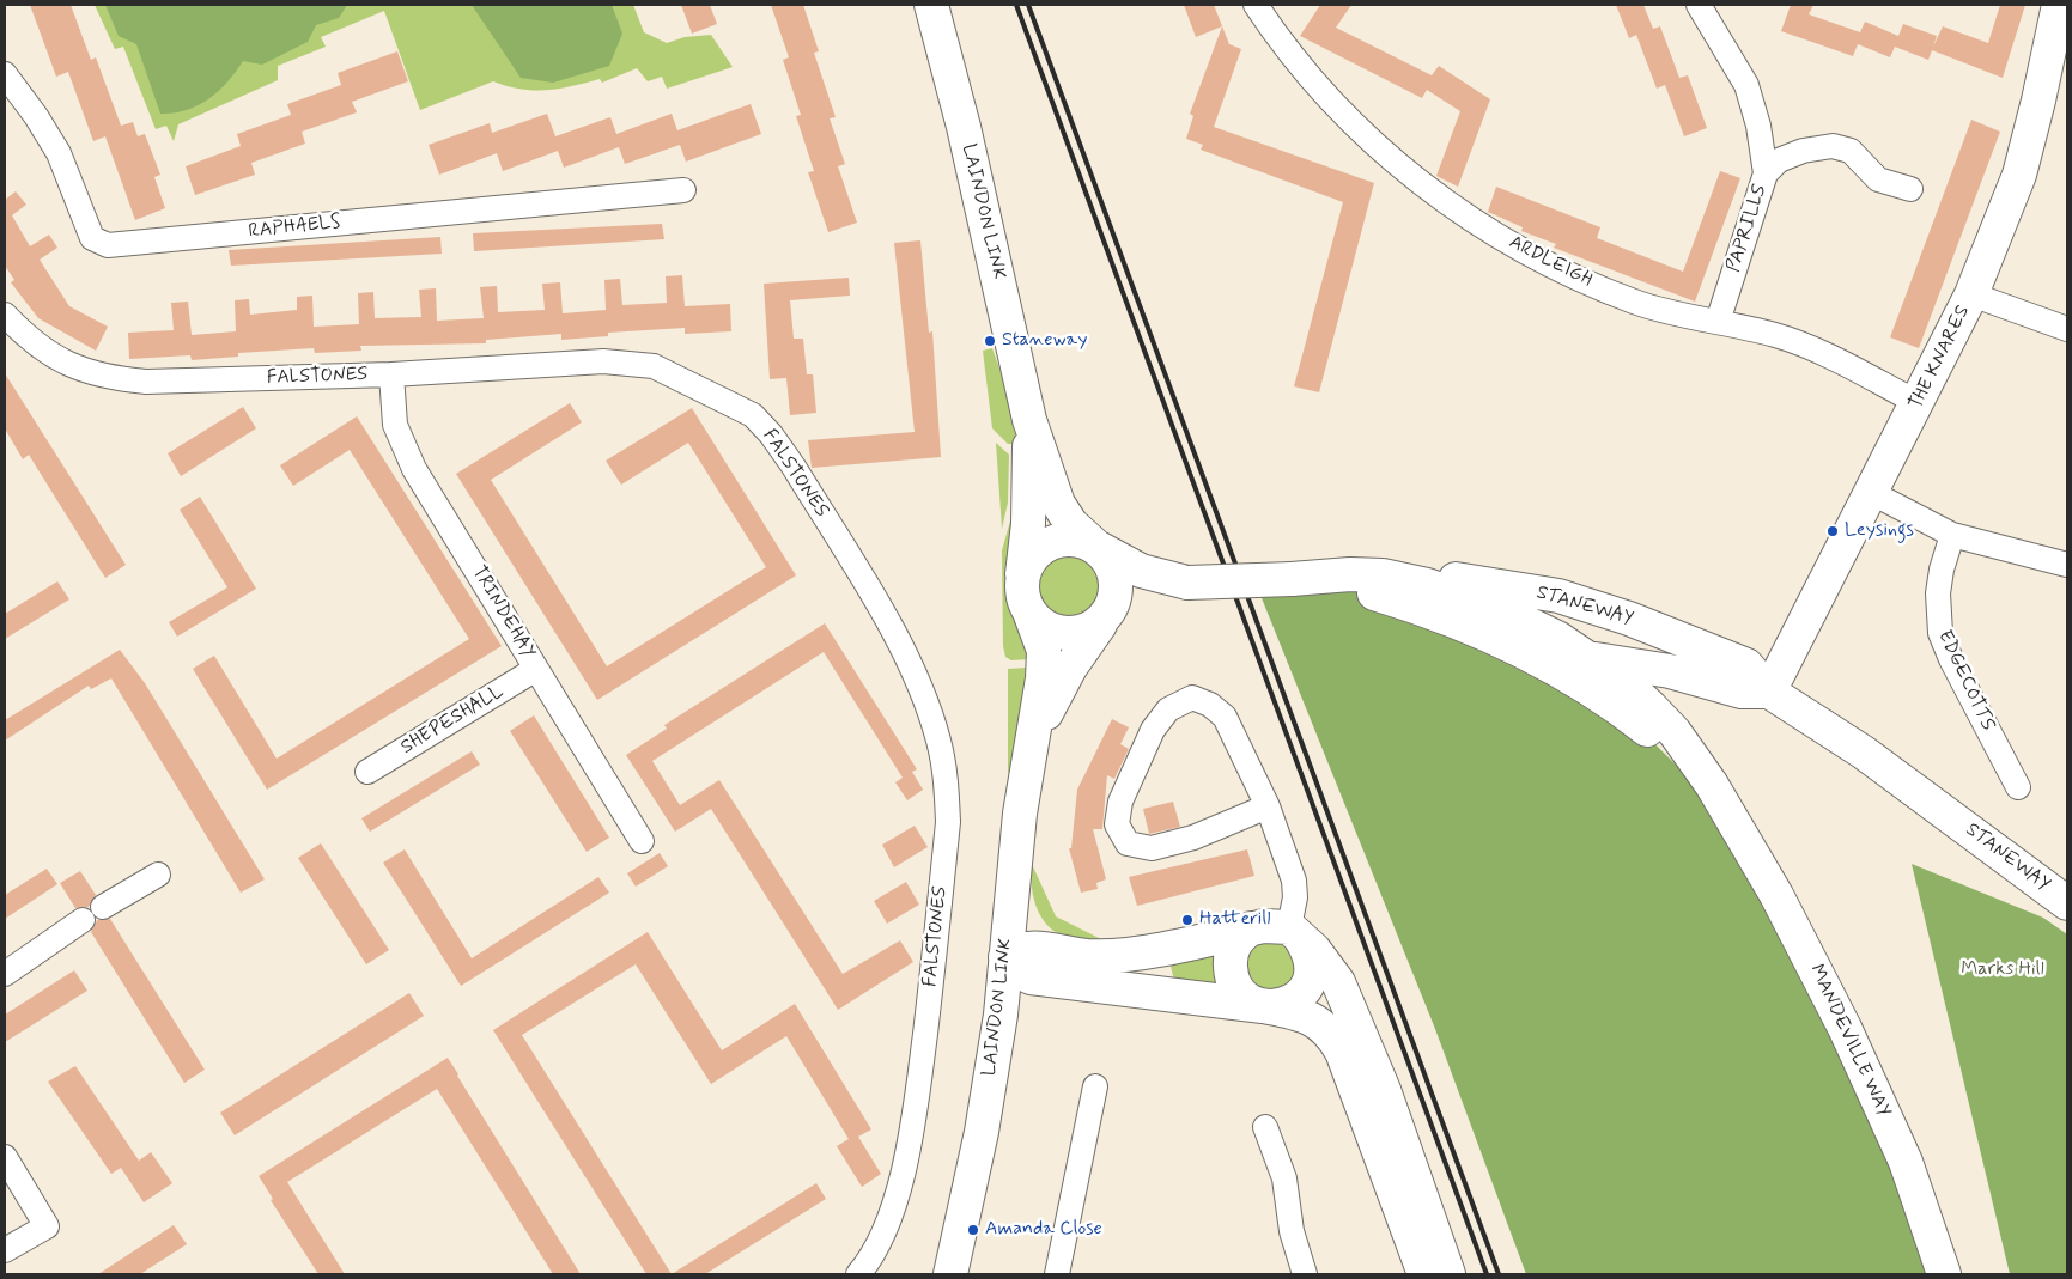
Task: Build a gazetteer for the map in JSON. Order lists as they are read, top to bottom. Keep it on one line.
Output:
{"streets":{"main road":["LAINDON LINK","THE KNARES","STANEWAY","MANDEVILLE WAY"],"street":["RAPHAELS","PAPRILLS","ARDLEIGH","FALSTONES","TRINDEHAY","EDGECOTTS","SHEPESHALL"]},"crossings":[["LAINDON LINK","MANDEVILLE WAY"],["PAPRILLS","ARDLEIGH"],["ARDLEIGH","THE KNARES"],["THE KNARES","STANEWAY"],["FALSTONES","TRINDEHAY"],["STANEWAY","MANDEVILLE WAY"],["TRINDEHAY","SHEPESHALL"]],"parks":["Marks Hill"],"places":["Staneway","Leysings","Hatterill","Amanda Close"]}
